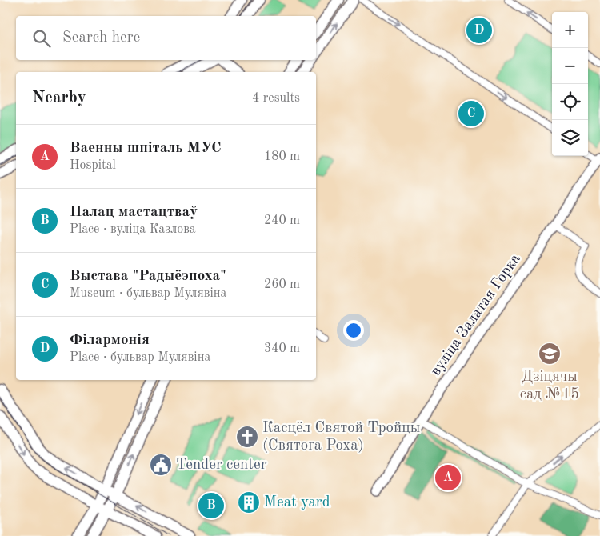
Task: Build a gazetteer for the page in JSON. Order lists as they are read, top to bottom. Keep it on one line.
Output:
{"streets":{"street":["вуліца Залатая Горка"]},"places":{"school or university":["Дзіцячы сад №15"],"church":["Касцёл Святой Тройцы (Святога Роха)"],"public building":["Tender center"],"building":["Meat yard"]},"page":{"map_buttons":["+","−"],"pins":["D","C","A","B"],"search":"Search here","heading":["Nearby","4 results"],"list":[{"mark":"A","name":"Ваенны шпіталь МУС","note":"Hospital","value":"180 m"},{"mark":"B","name":"Палац мастацтваў","note":"Place · вуліца Казлова","value":"240 m"},{"mark":"C","name":"Выстава \"Радыёэпоха\"","note":"Museum · бульвар Мулявіна","value":"260 m"},{"mark":"D","name":"Філармонія","note":"Place · бульвар Мулявіна","value":"340 m"}]}}
